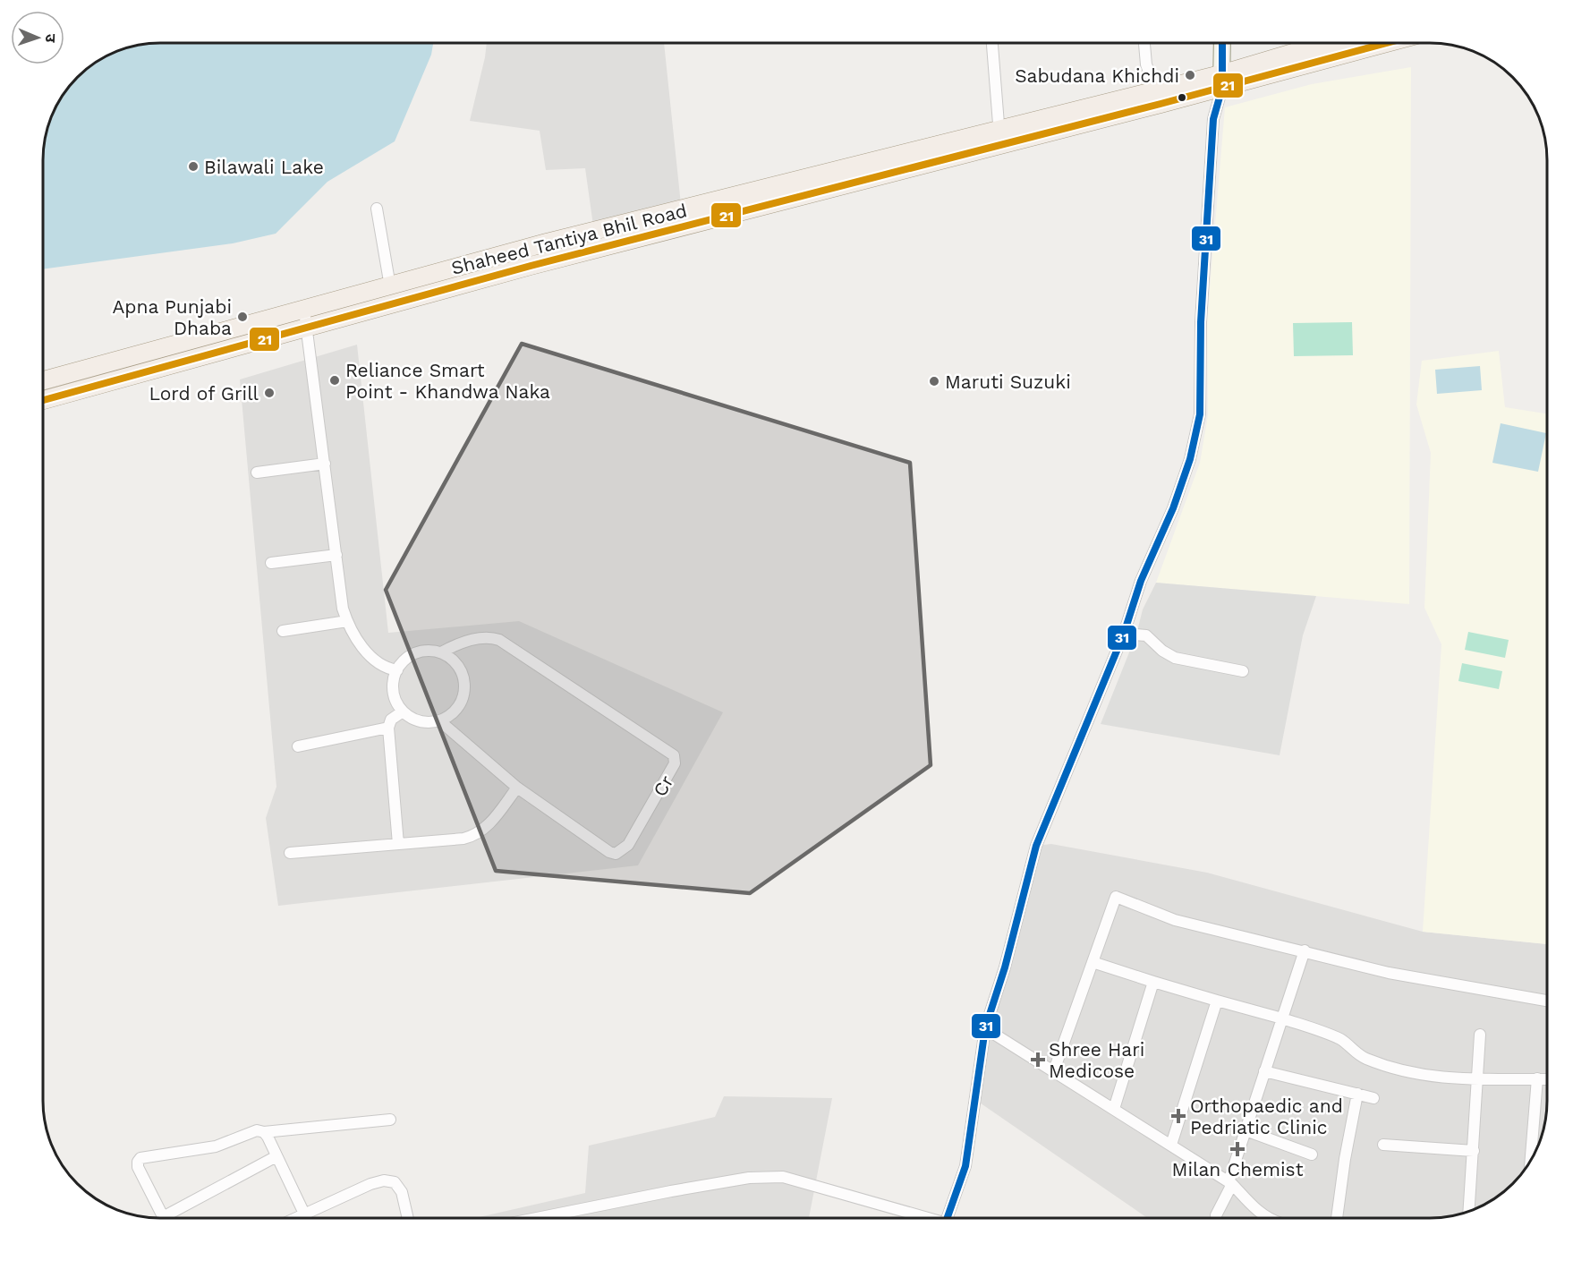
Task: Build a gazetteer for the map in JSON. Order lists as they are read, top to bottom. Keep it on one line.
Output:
{"streets":{"main road":["Shaheed Tantiya Bhil Road"],"street":["Cr"]},"places":{"other":["Sabudana Khichdi","Bilawali Lake","Apna Punjabi Dhaba","Reliance Smart Point - Khandwa Naka","Maruti Suzuki","Lord of Grill"],"health":["Shree Hari Medicose","Orthopaedic and Pedriatic Clinic","Milan Chemist"]},"lines":["transit line 21","transit line 31"],"north":"right"}
